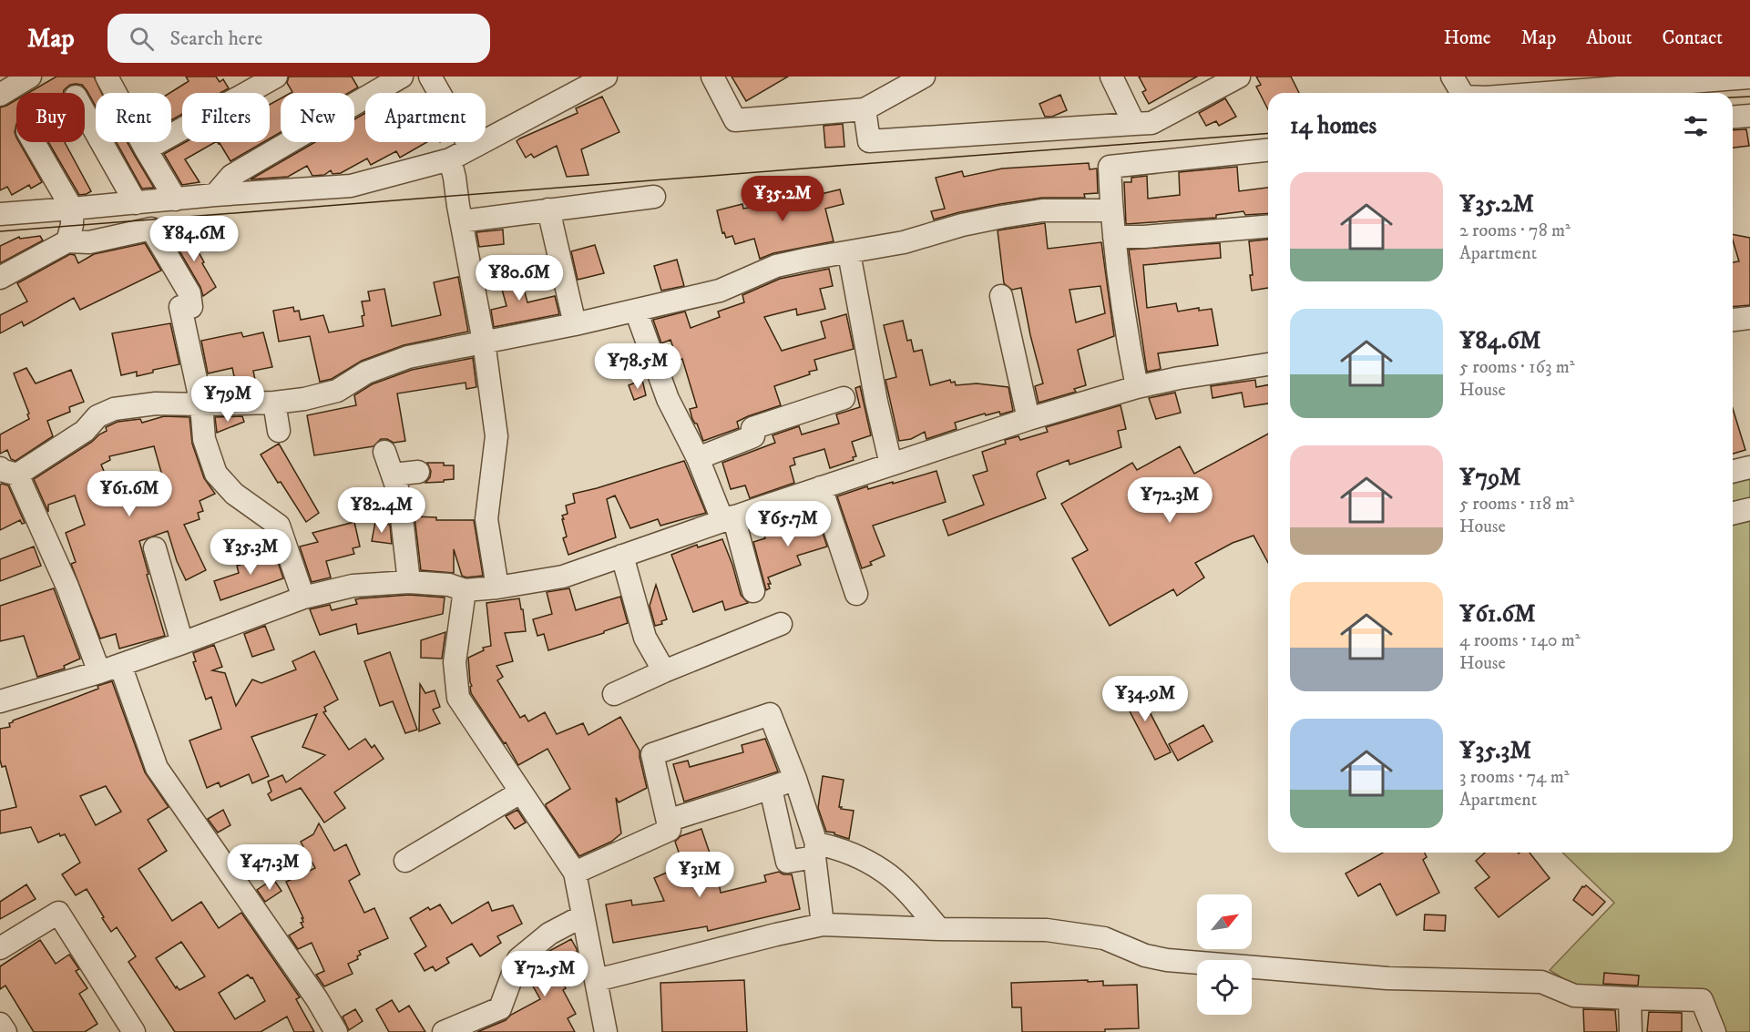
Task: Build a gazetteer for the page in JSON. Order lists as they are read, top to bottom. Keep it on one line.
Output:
{"north":"top right","page":{"header":"Map","search":"Search here","nav":["Home","Map","About","Contact"],"chip":["Buy","Rent","Filters","New","Apartment"],"heading":"14 homes","list":[{"name":"¥35.2M","note":"2 rooms · 78 m² · Apartment"},{"name":"¥84.6M","note":"5 rooms · 163 m² · House"},{"name":"¥79M","note":"5 rooms · 118 m² · House"},{"name":"¥61.6M","note":"4 rooms · 140 m² · House"},{"name":"¥35.3M","note":"3 rooms · 74 m² · Apartment"}],"price":["¥35.2M","¥84.6M","¥80.6M","¥78.5M","¥79M","¥61.6M","¥72.3M","¥82.4M","¥65.7M","¥35.3M","¥34.9M","¥47.3M","¥31M","¥72.5M"]}}
